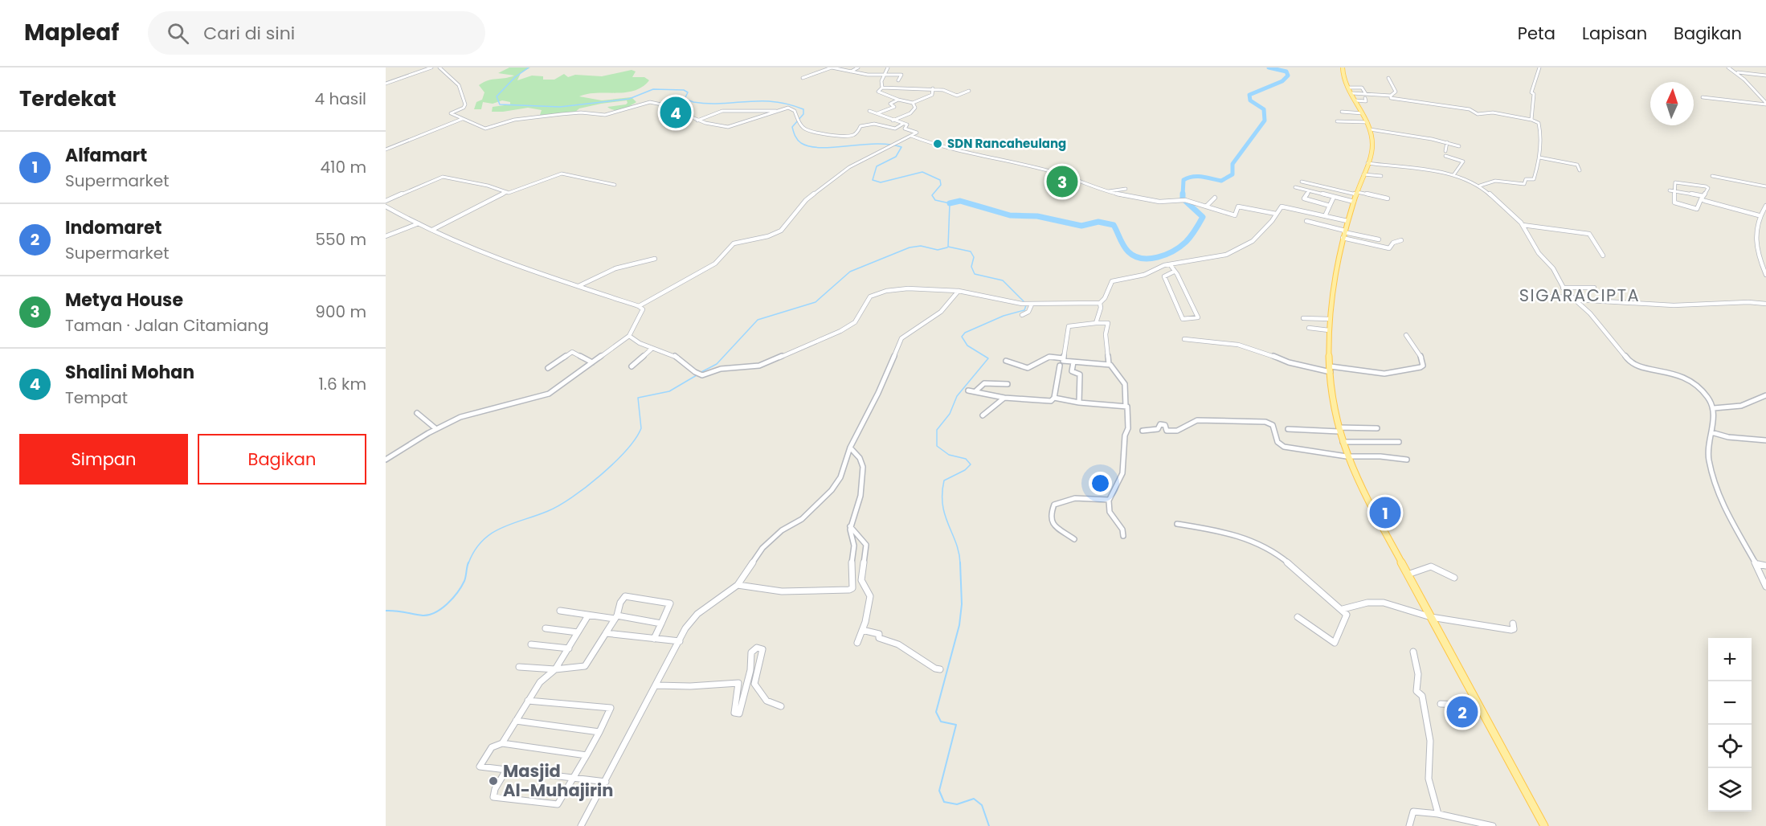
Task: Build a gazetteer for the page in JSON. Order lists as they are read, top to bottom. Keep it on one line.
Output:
{"districts":["SIGARACIPTA"],"places":["SDN Rancaheulang","Masjid Al-Muhajirin"],"north":"top","page":{"header":"Mapleaf","search":"Cari di sini","nav":["Peta","Lapisan","Bagikan"],"heading":["Terdekat","4 hasil"],"pins":["4","3","1","2"],"list":[{"mark":"1","name":"Alfamart","note":"Supermarket","value":"410 m"},{"mark":"2","name":"Indomaret","note":"Supermarket","value":"550 m"},{"mark":"3","name":"Metya House","note":"Taman · Jalan Citamiang","value":"900 m"},{"mark":"4","name":"Shalini Mohan","note":"Tempat","value":"1.6 km"}],"buttons":["Simpan","Bagikan"],"map_buttons":["+","−"]}}
